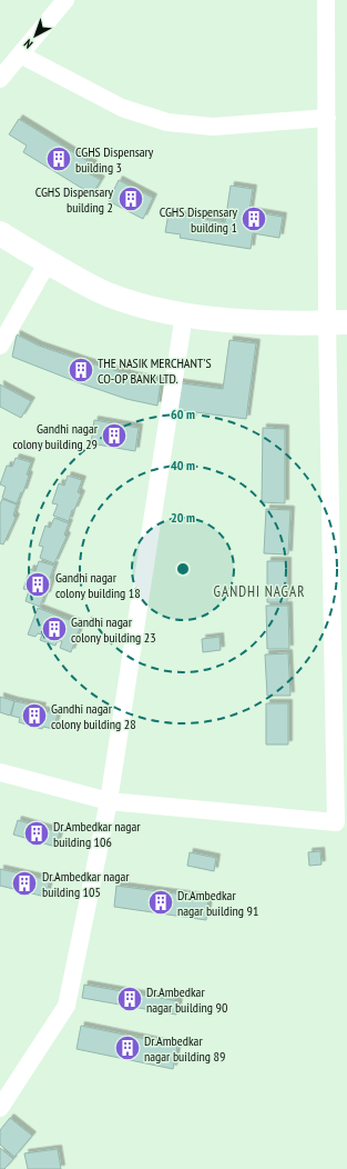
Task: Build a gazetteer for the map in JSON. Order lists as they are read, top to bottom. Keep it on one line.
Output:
{"districts":["GANDHI NAGAR"],"places":{"building":["CGHS Dispensary building 3","CGHS Dispensary building 2","CGHS Dispensary building 1","THE NASIK MERCHANT'S CO-OP BANK LTD.","Gandhi nagar colony building 29","Gandhi nagar colony building 18","Gandhi nagar colony building 23","Gandhi nagar colony building 28","Dr.Ambedkar nagar building 106","Dr.Ambedkar nagar building 105","Dr.Ambedkar nagar building 91","Dr.Ambedkar nagar building 90","Dr.Ambedkar nagar building 89"]},"north":"bottom left","rings":["60 m","40 m","20 m"]}
